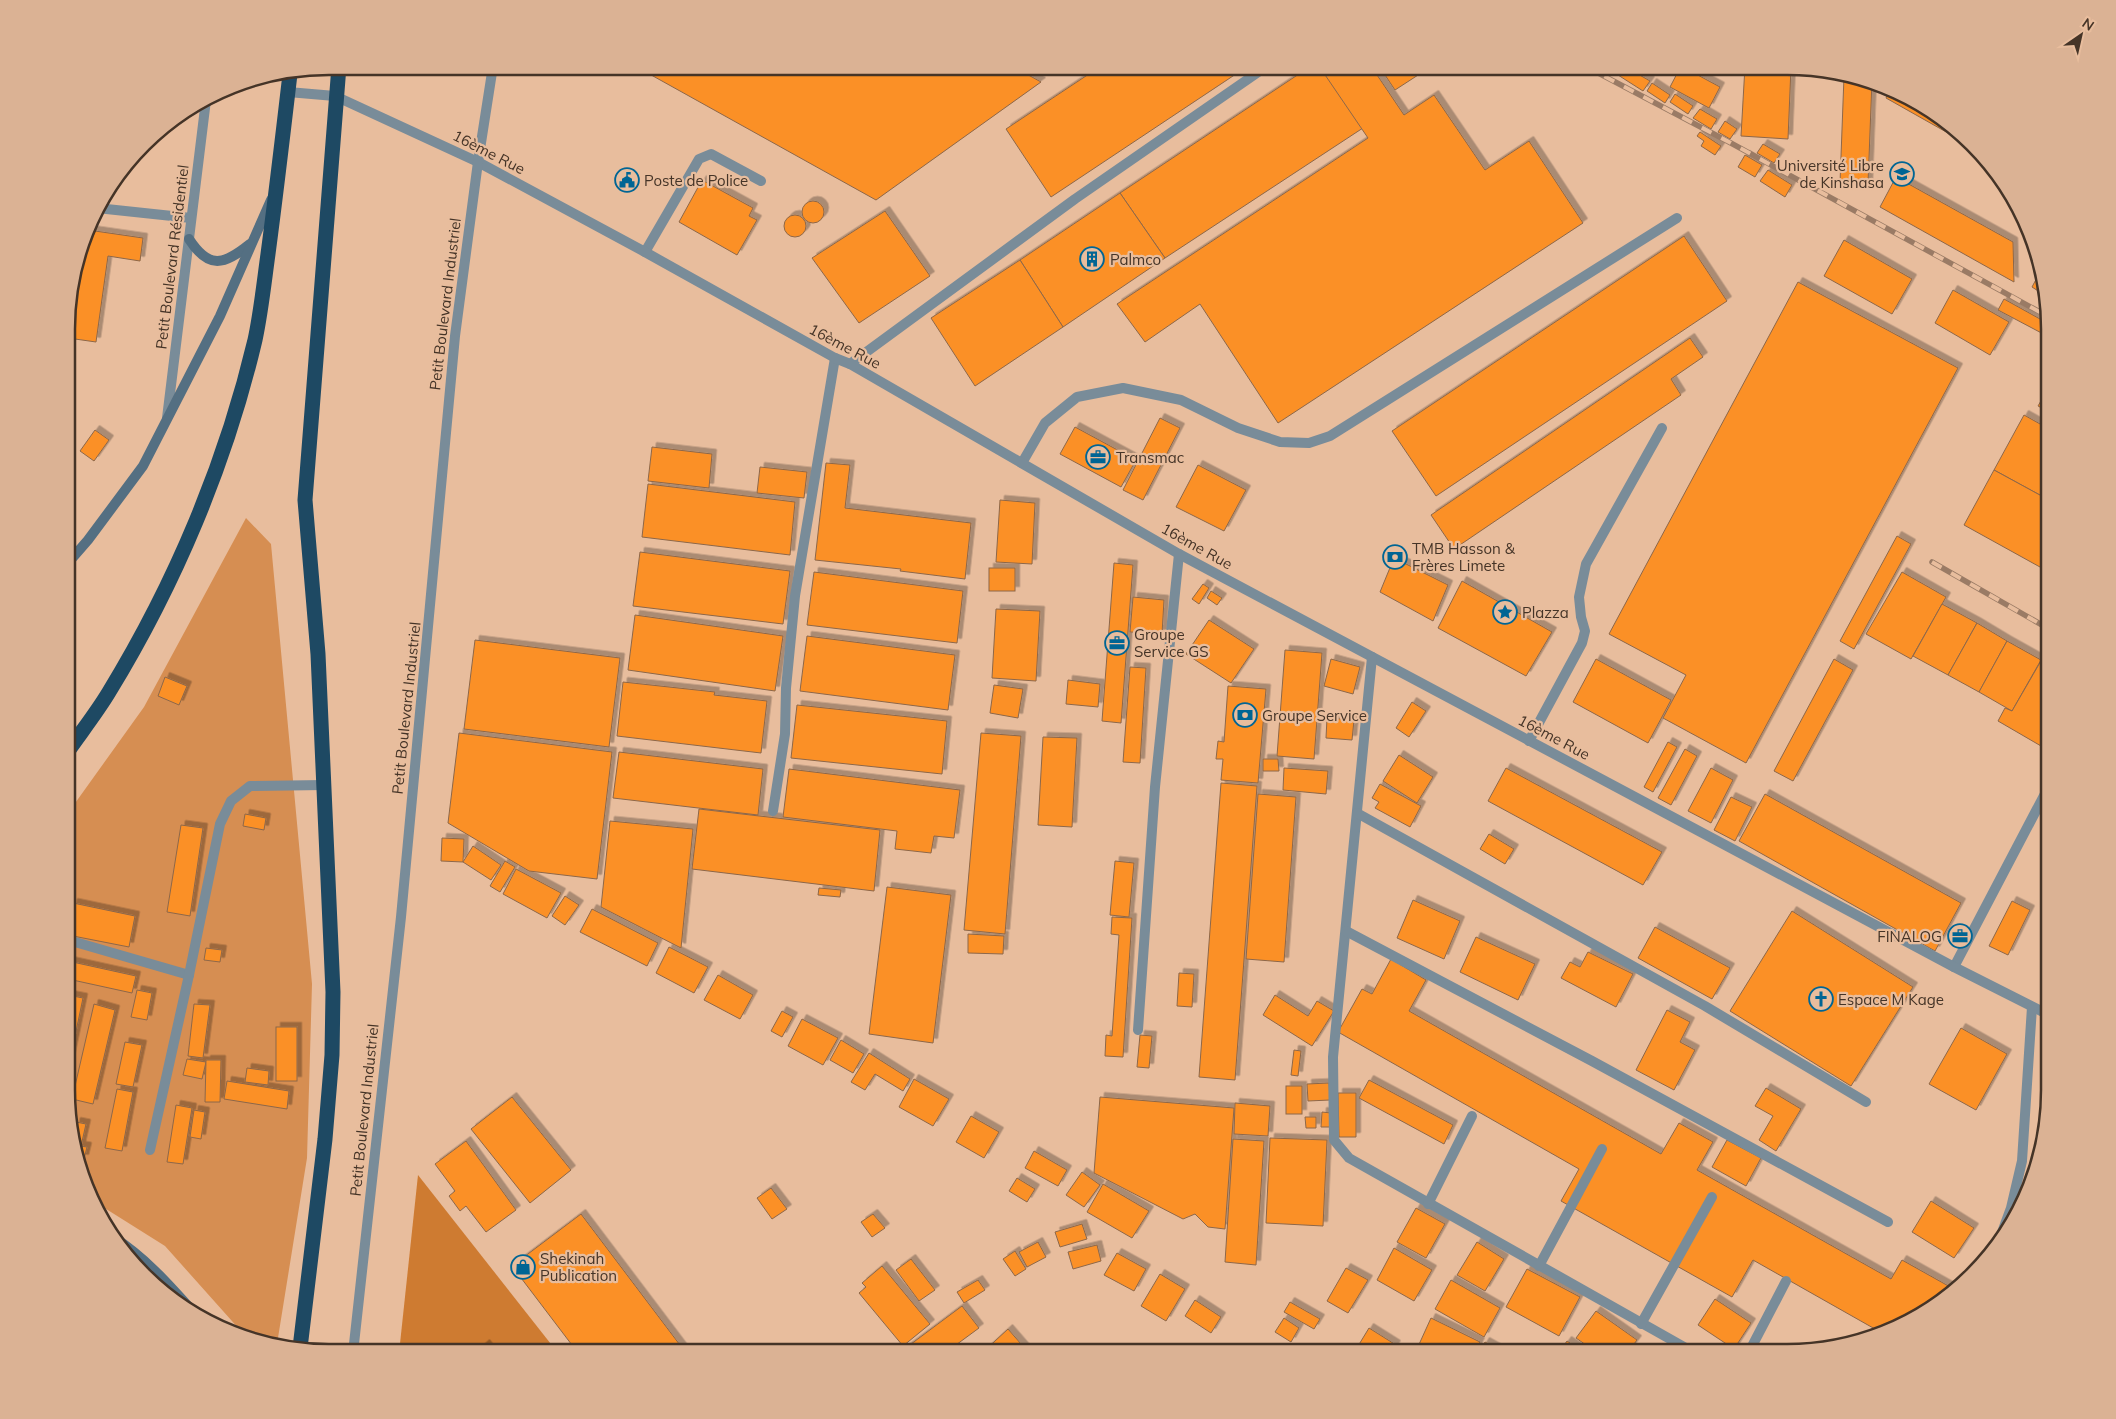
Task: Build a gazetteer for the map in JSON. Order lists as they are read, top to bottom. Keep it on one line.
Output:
{"streets":{"street":["16ème Rue","Petit Boulevard Résidentiel","Petit Boulevard Industriel"]},"crossings":[["16ème Rue","Petit Boulevard Industriel"]],"places":{"school or university":["Université Libre de Kinshasa"],"public building":["Poste de Police"],"building":["Palmco"],"office":["Transmac","Groupe Service GS","FINALOG"],"bank":["TMB Hasson & Frères Limete","Groupe Service"],"place":["Plazza"],"church":["Espace M Kage"],"shop":["Shekinah Publication"]},"north":"top right"}
